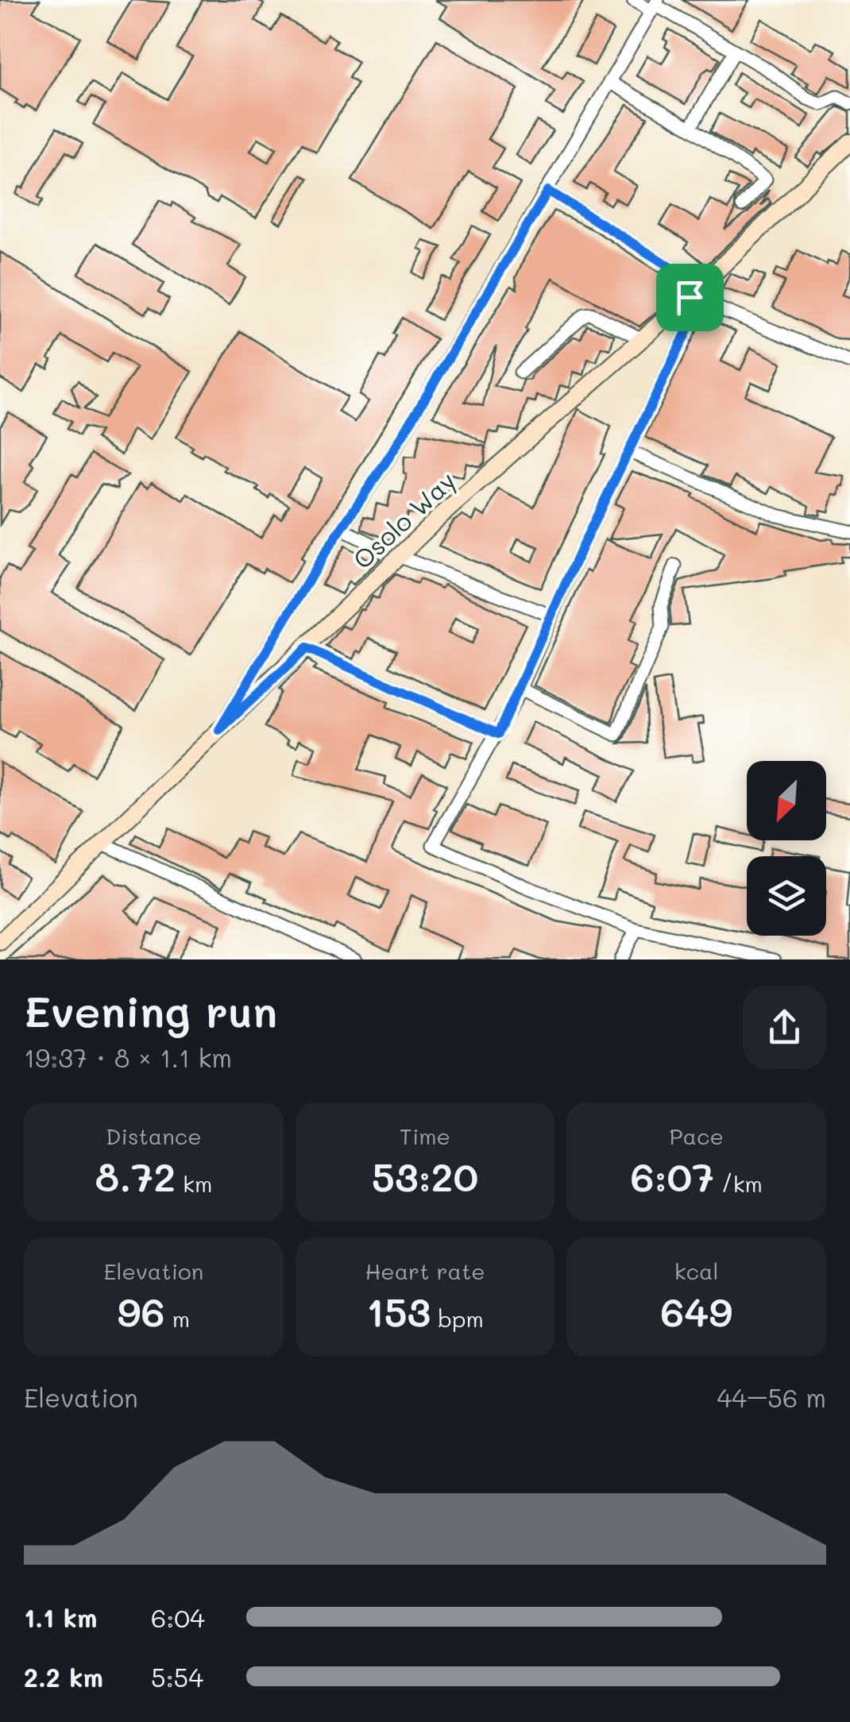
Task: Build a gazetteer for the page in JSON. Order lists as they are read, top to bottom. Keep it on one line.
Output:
{"streets":{"main road":["Osolo Way"]},"north":"bottom left","page":{"heading":["Evening run","19:37 · 8 × 1.1 km"],"stats":[["Distance","8.72 km"],["Time","53:20"],["Pace","6:07 /km"],["Elevation","96 m"],["Heart rate","153 bpm"],["kcal","649"]],"chart":["Elevation","44–56 m"],"list":[{"name":"1.1 km","note":"6:04"},{"name":"2.2 km","note":"5:54"}]}}
